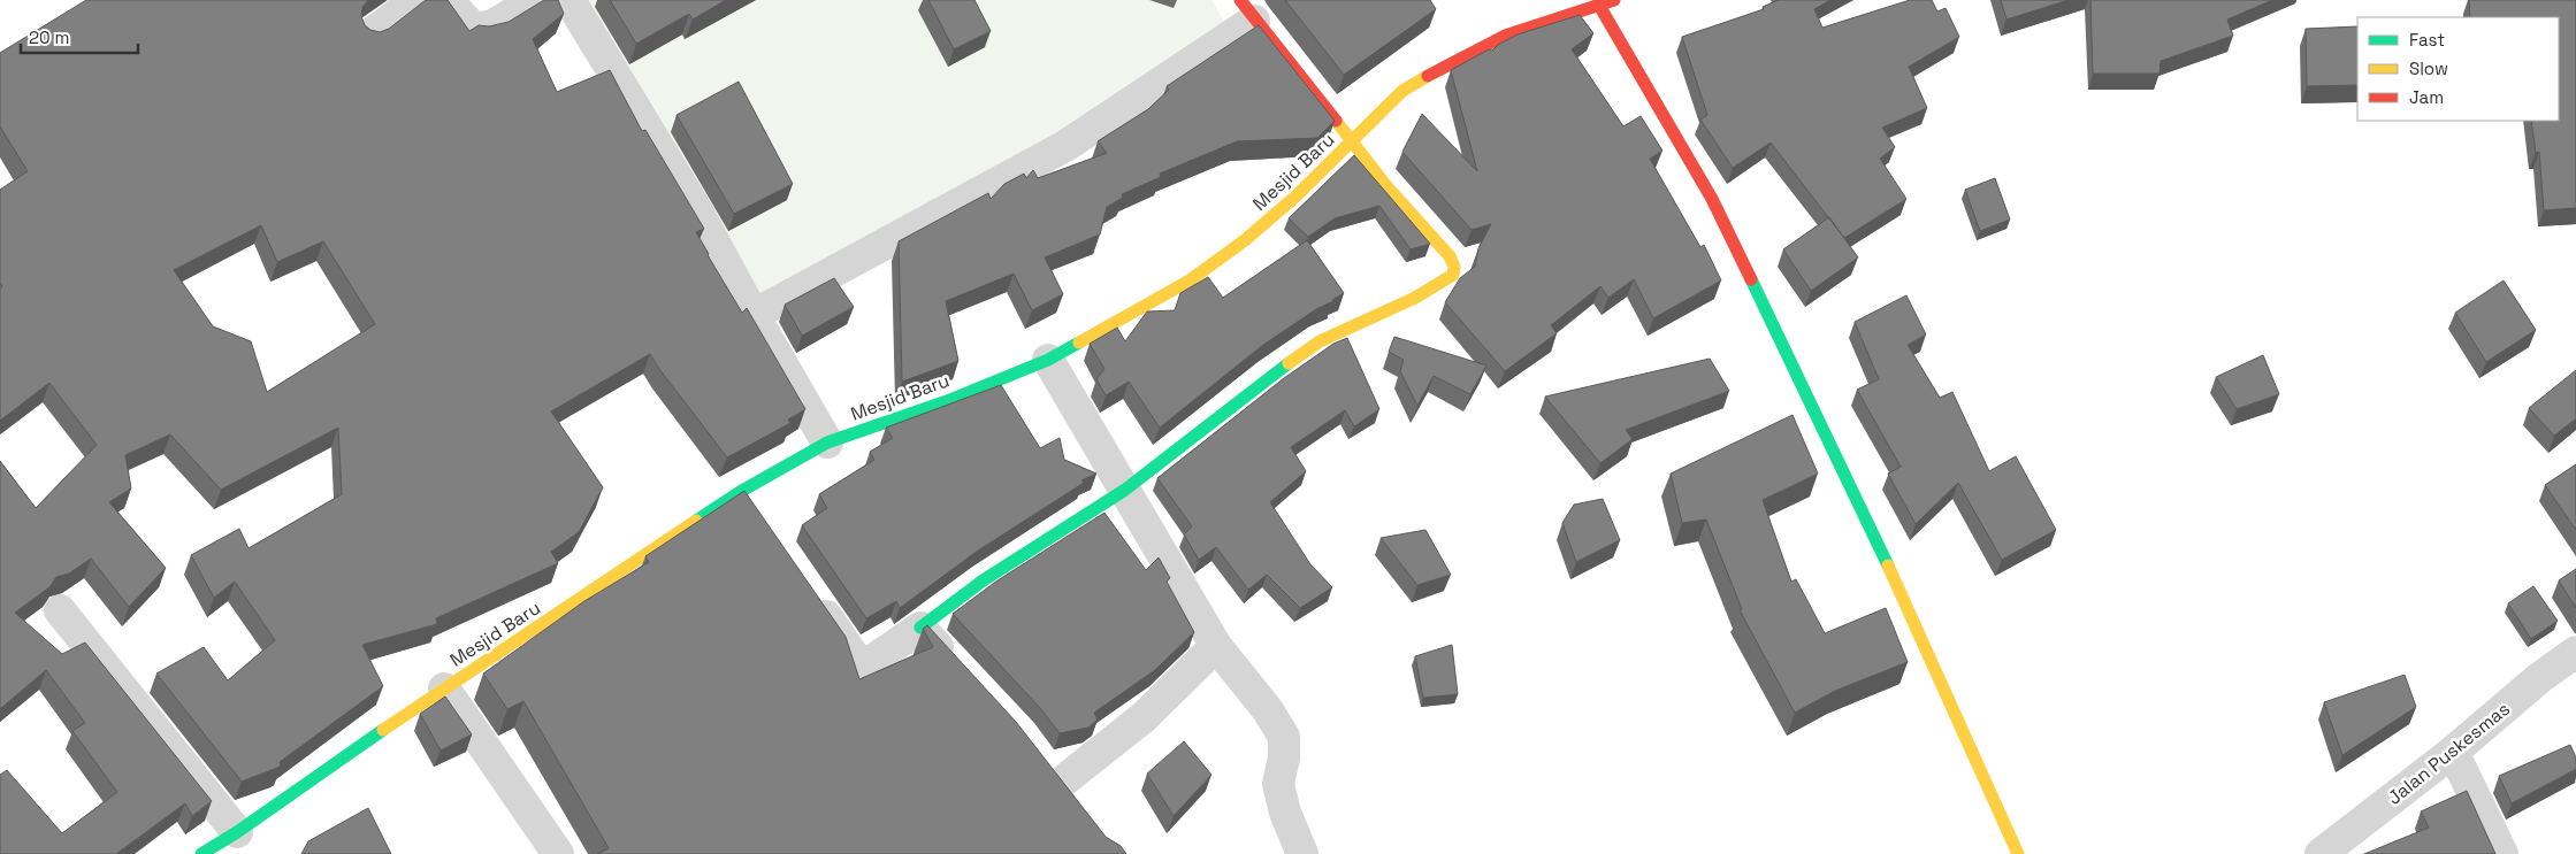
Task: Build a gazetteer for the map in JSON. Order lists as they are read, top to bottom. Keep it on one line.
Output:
{"streets":{"street":["Mesjid Baru","Jalan Puskesmas"]},"legend":["Fast","Slow","Jam"],"scale_bar":"20 m"}
